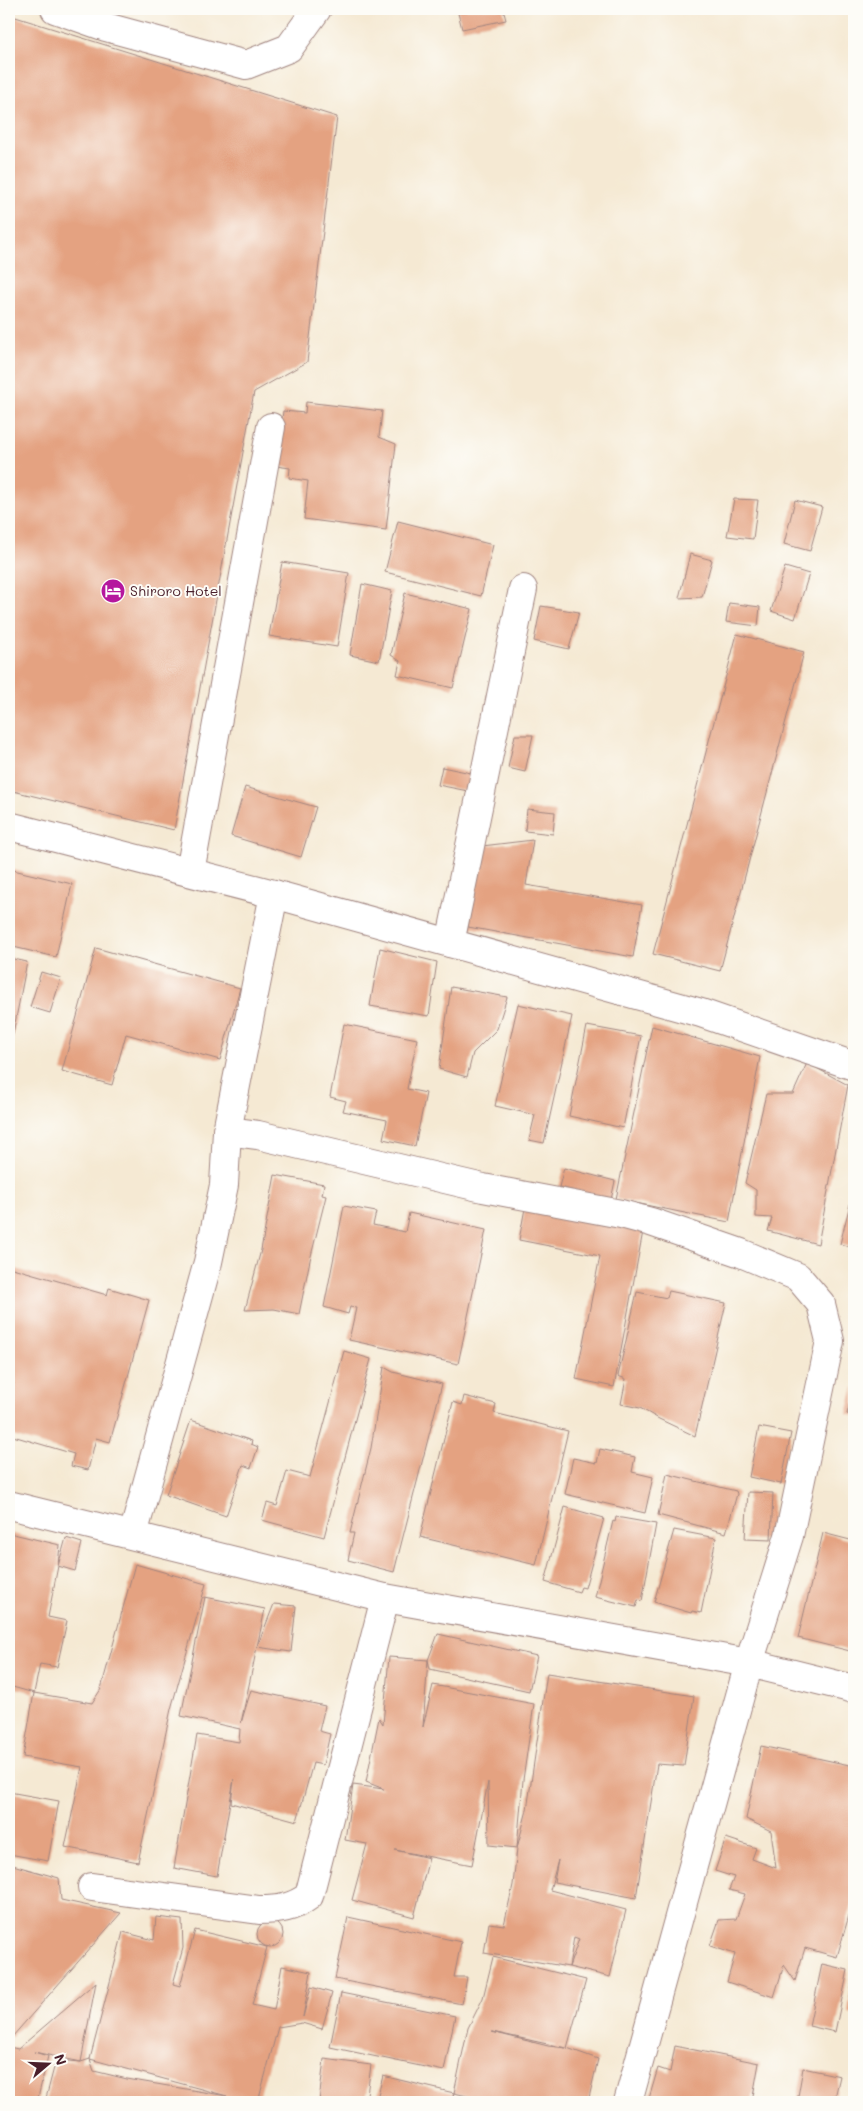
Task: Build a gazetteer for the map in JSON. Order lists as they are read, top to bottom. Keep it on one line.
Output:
{"places":{"hotel":["Shiroro Hotel"]},"north":"right"}
